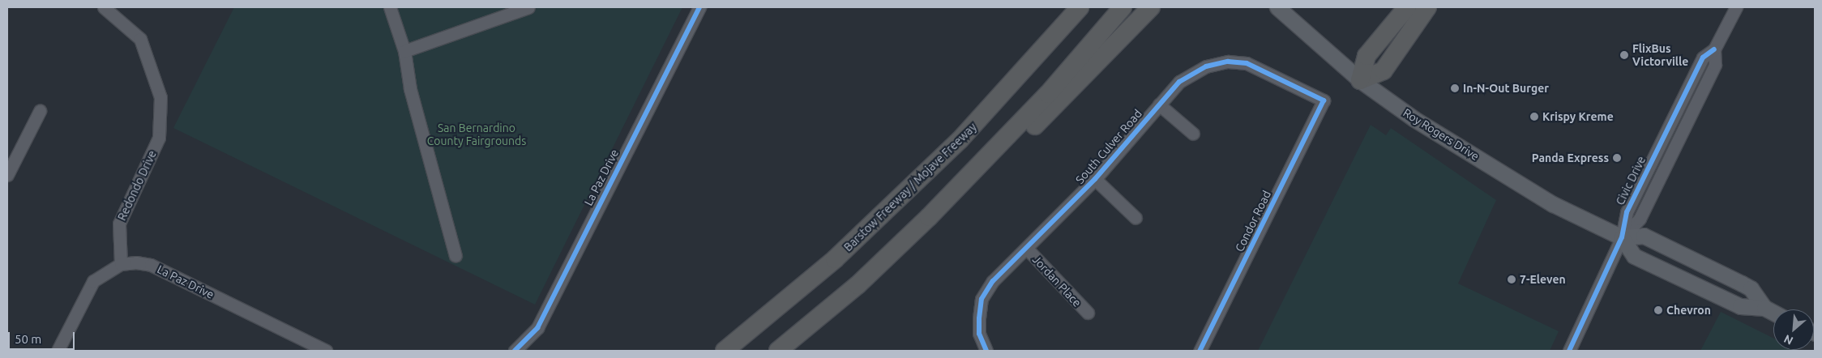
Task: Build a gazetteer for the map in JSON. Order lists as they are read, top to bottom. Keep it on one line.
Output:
{"streets":{"highway":["Barstow Freeway / Mojave Freeway"],"main road":["Roy Rogers Drive"],"street":["South Culver Road","La Paz Drive","Redondo Drive","Condor Road","Jordan Place"],"cycle path":["Civic Drive"]},"crossings":[["South Culver Road","Condor Road"],["South Culver Road","Jordan Place"],["La Paz Drive","Redondo Drive"]],"parks":["San Bernardino County Fairgrounds"],"places":["FlixBus Victorville","In-N-Out Burger","Krispy Kreme","Panda Express","7-Eleven","Chevron"],"scale_bar":"50 m","north":"bottom left"}
